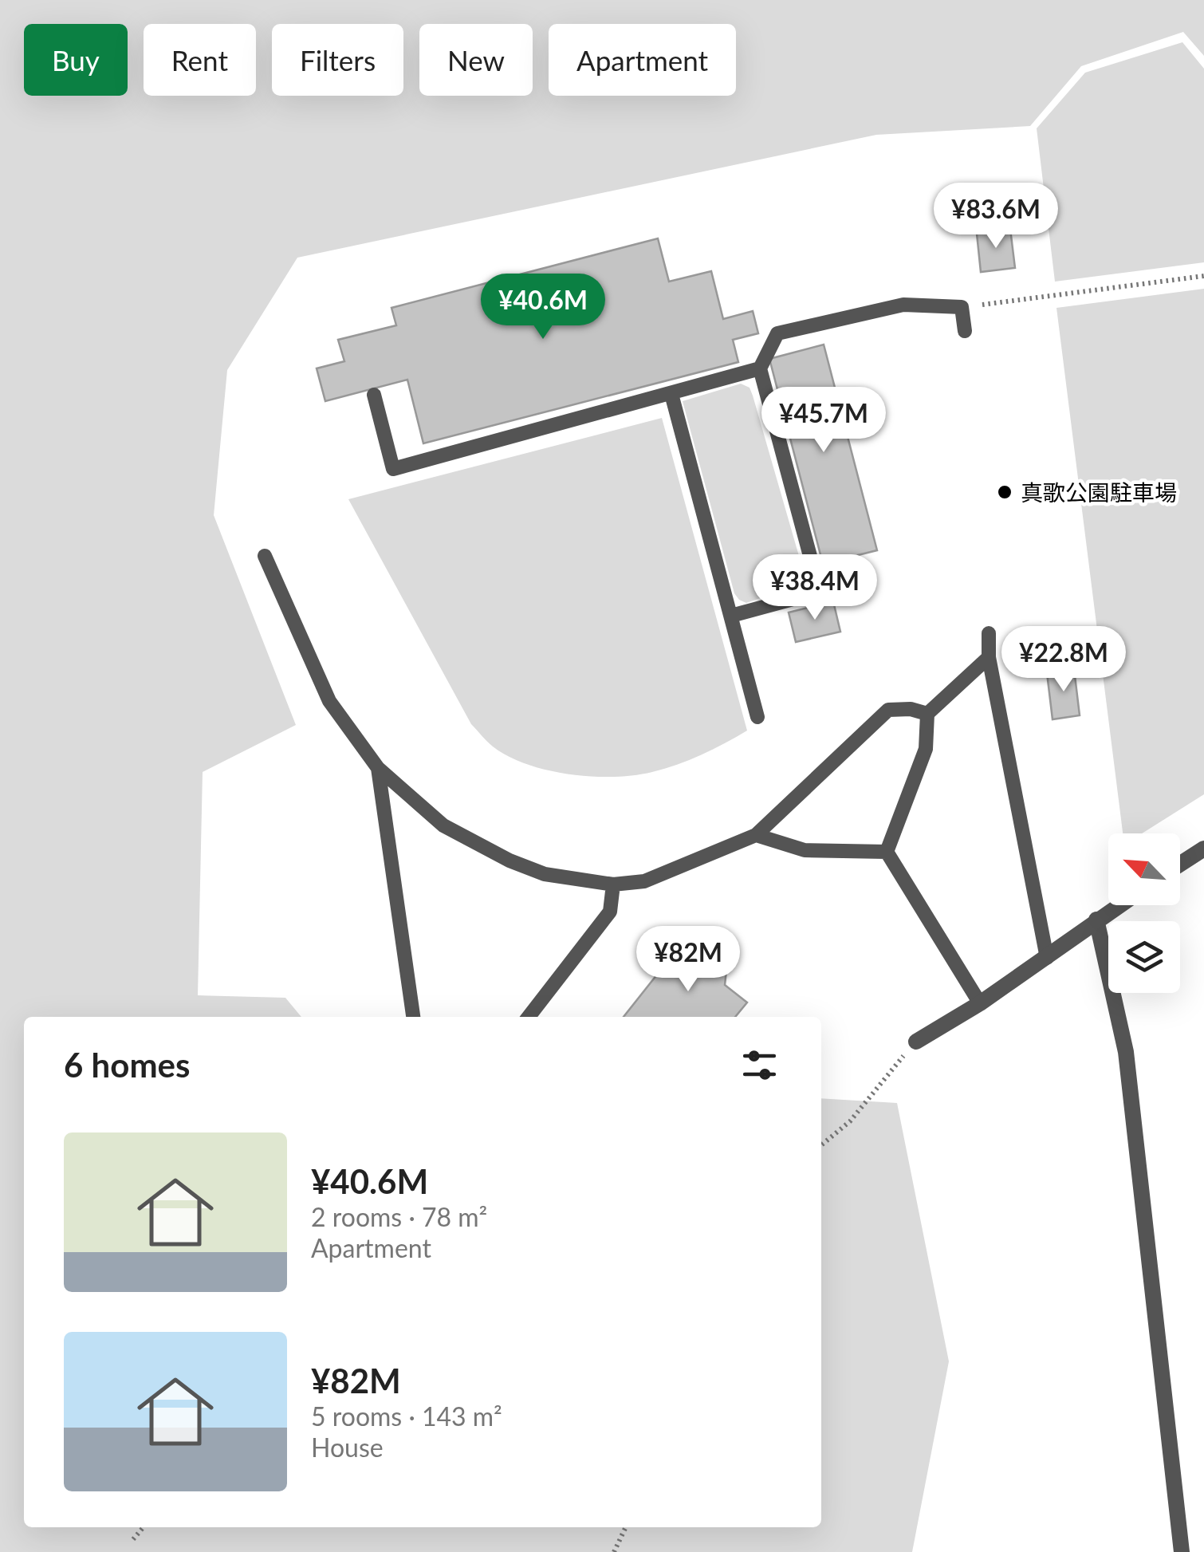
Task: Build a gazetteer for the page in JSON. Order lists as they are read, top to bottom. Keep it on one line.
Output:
{"places":["真歌公園駐車場"],"north":"top left","page":{"chip":["Buy","Rent","Filters","New","Apartment"],"price":["¥83.6M","¥40.6M","¥45.7M","¥38.4M","¥22.8M","¥82M"],"heading":"6 homes","list":[{"name":"¥40.6M","note":"2 rooms · 78 m² · Apartment"},{"name":"¥82M","note":"5 rooms · 143 m² · House"}]}}
